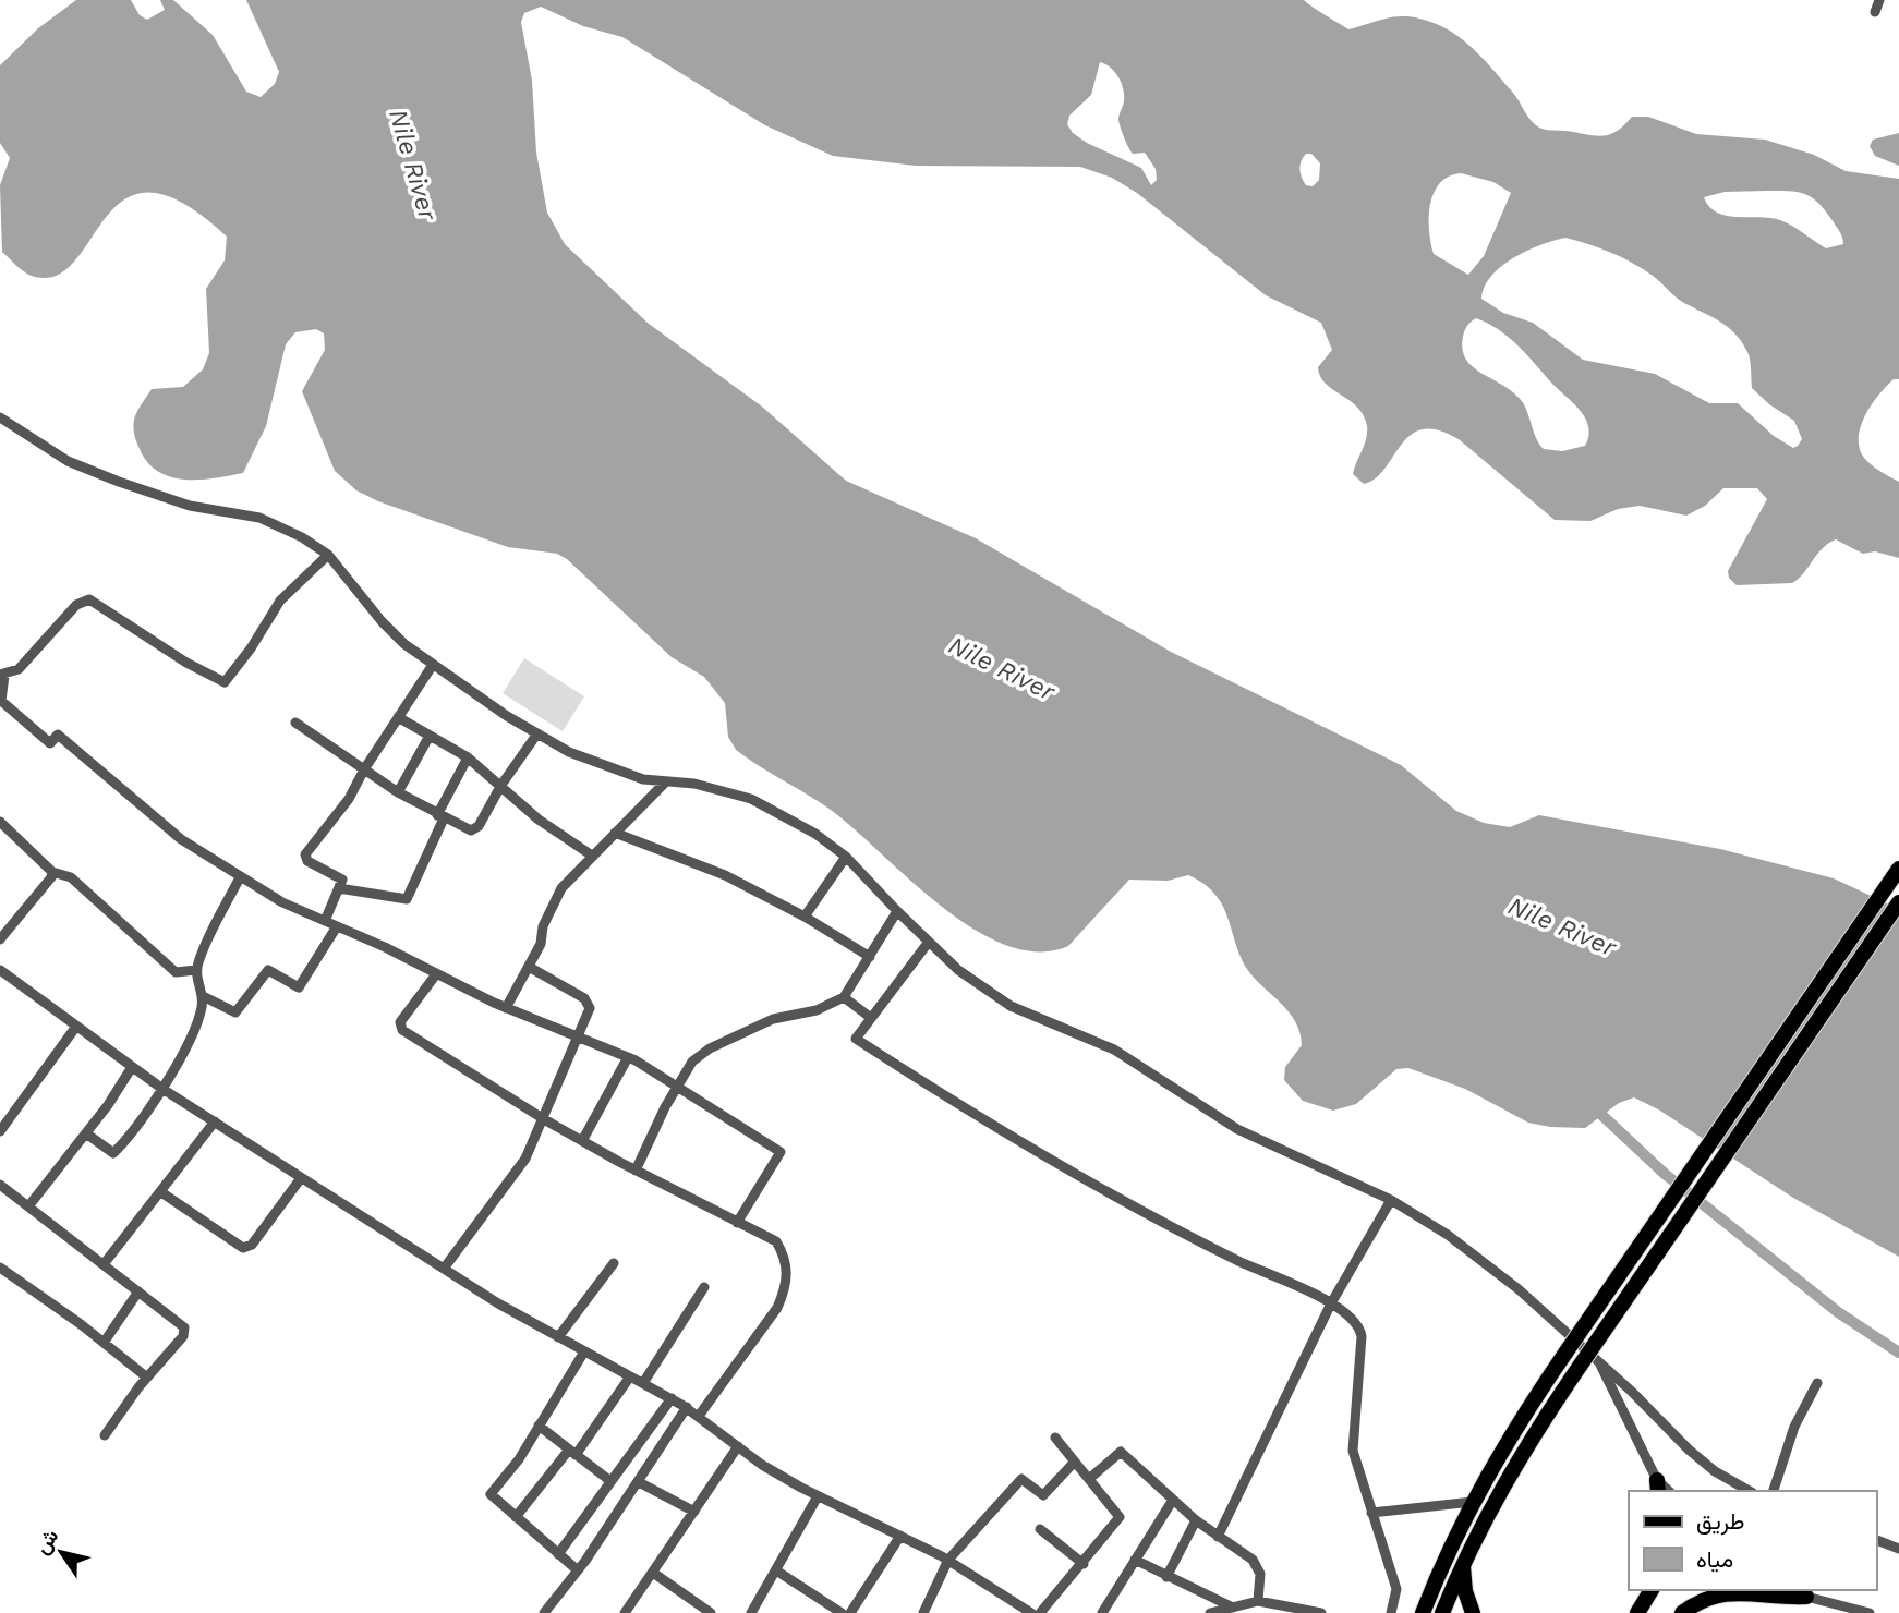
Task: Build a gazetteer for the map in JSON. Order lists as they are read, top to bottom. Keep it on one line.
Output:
{"water":["Nile River"],"legend":["طريق","مياه"],"north":"top left"}
